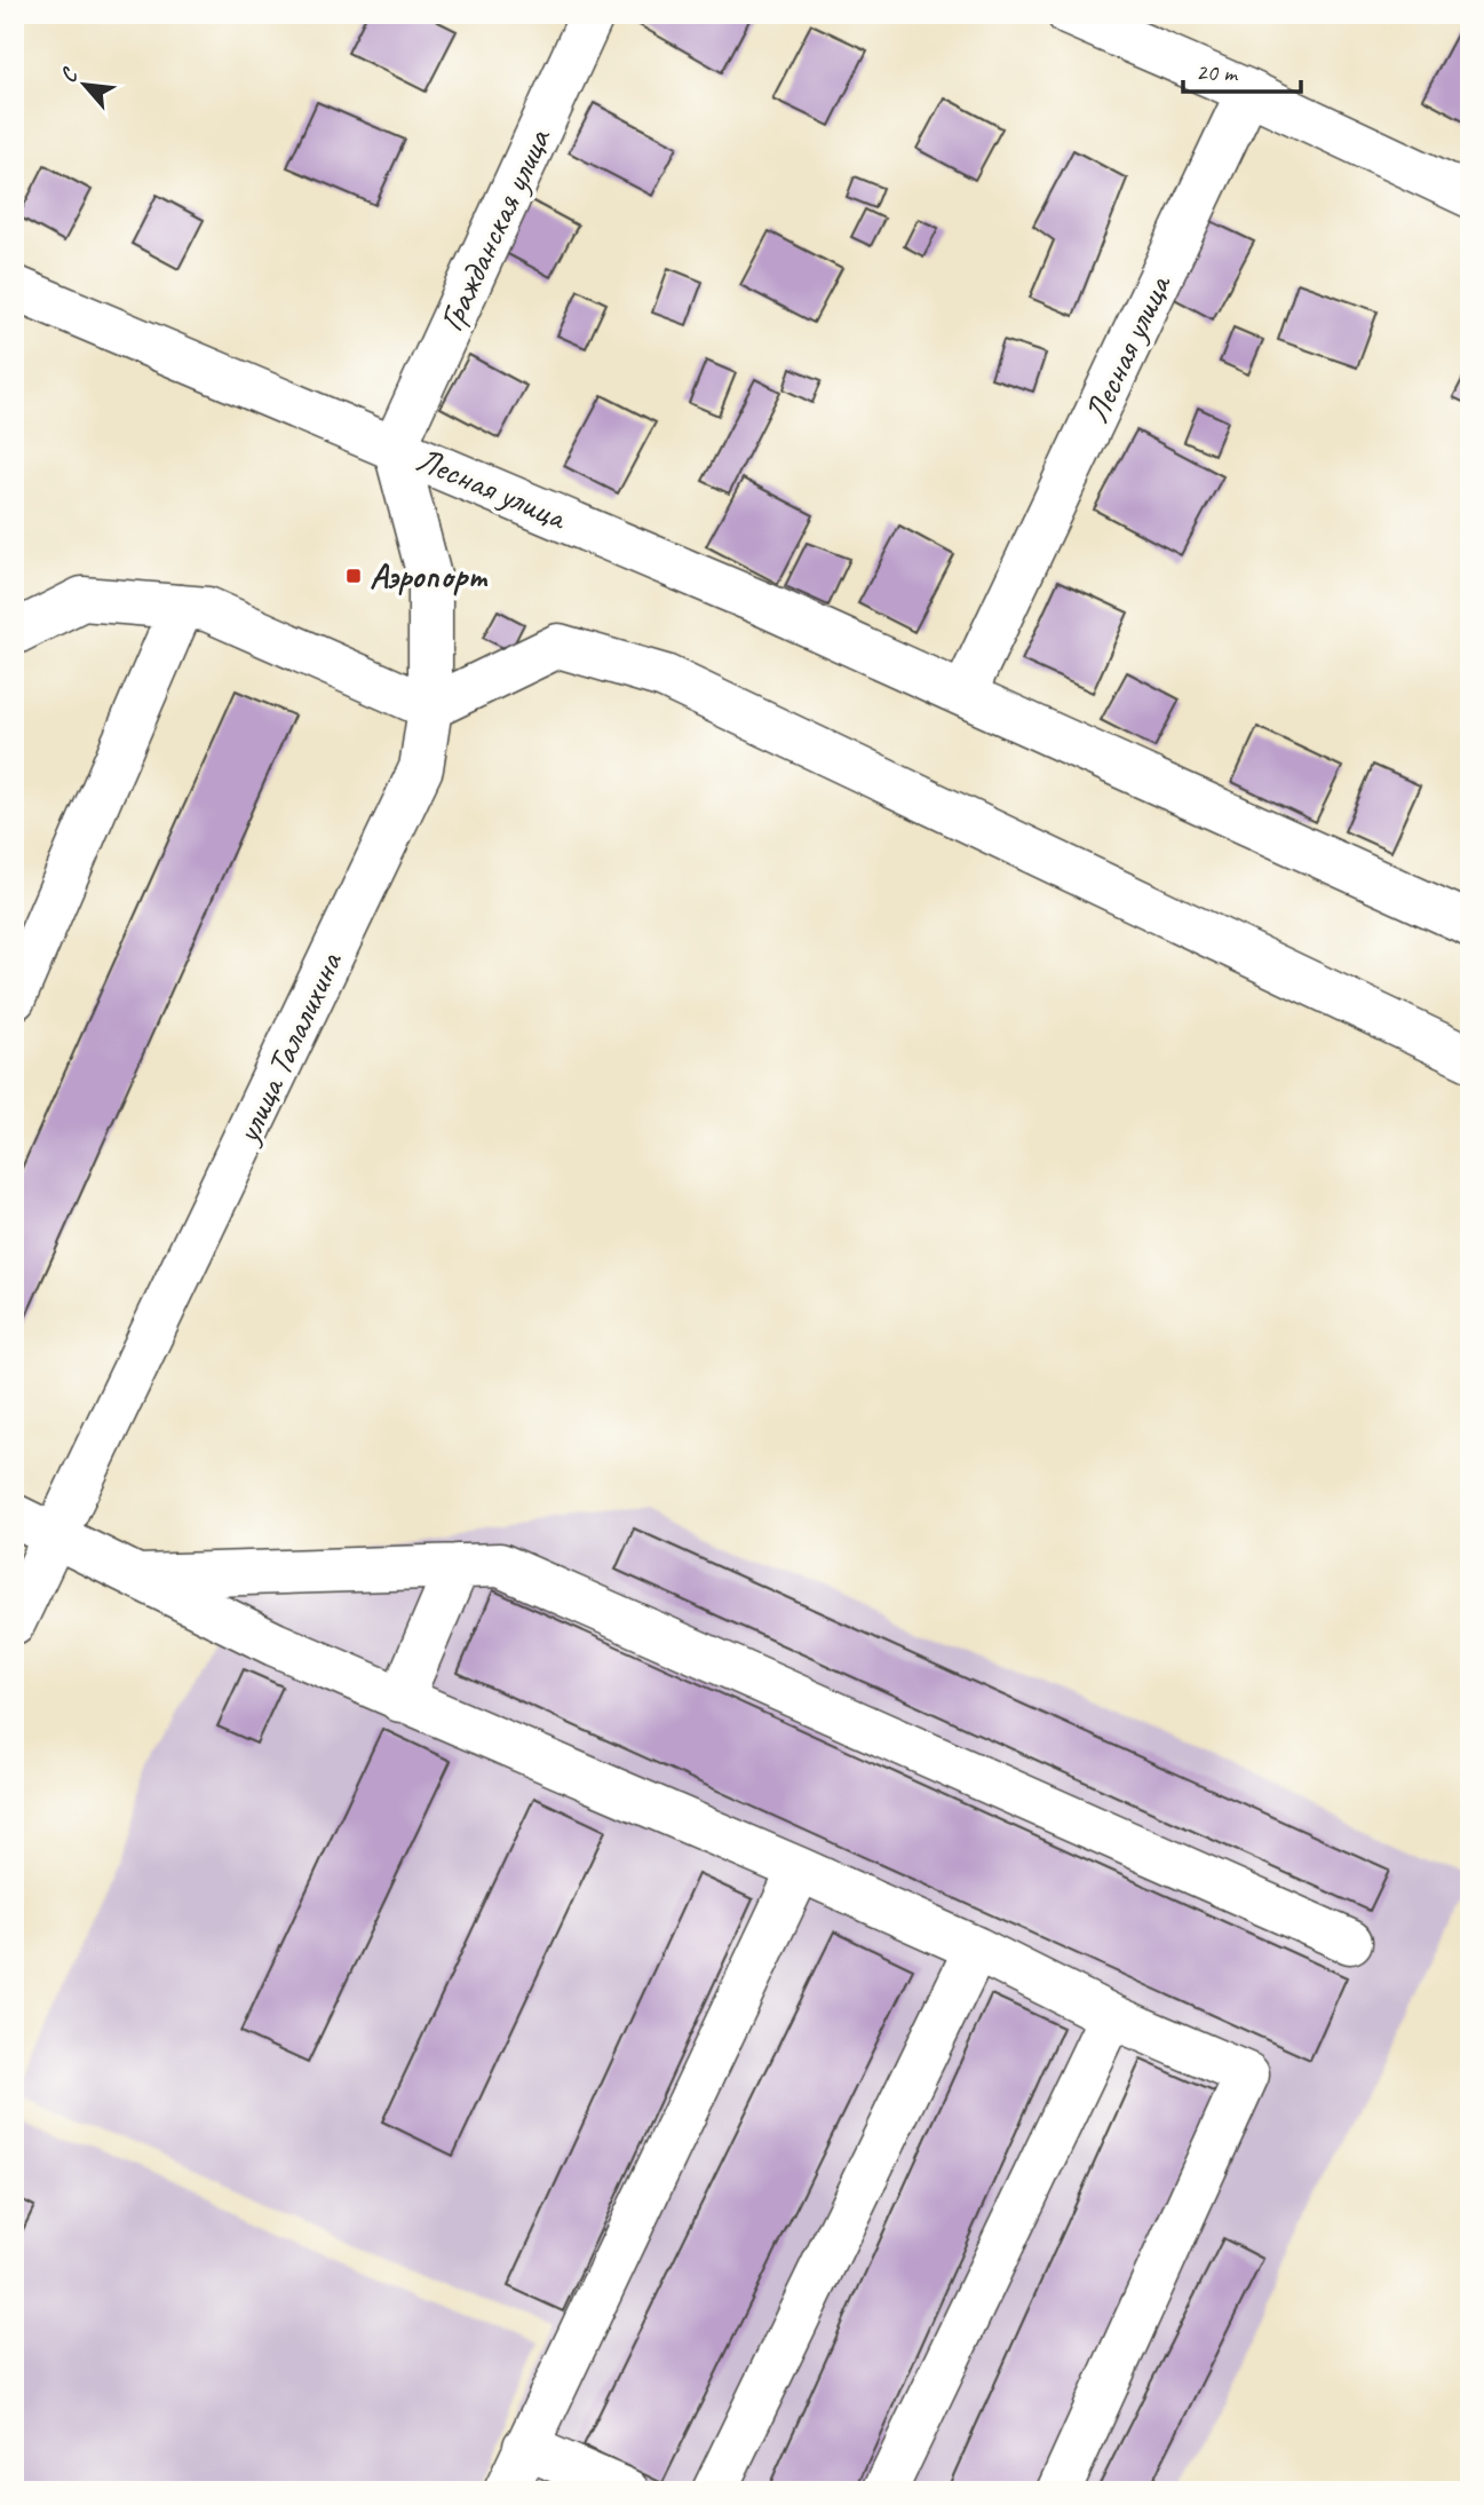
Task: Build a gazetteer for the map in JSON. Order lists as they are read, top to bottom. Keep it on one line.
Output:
{"streets":{"street":["Гражданская улица","Лесная улица","улица Талалихина"]},"crossings":[["Гражданская улица","Лесная улица"],["Гражданская улица","улица Талалихина"],["Лесная улица","улица Талалихина"]],"places":{"transit":["Аэропорт"]},"scale_bar":"20 m","north":"top left"}
